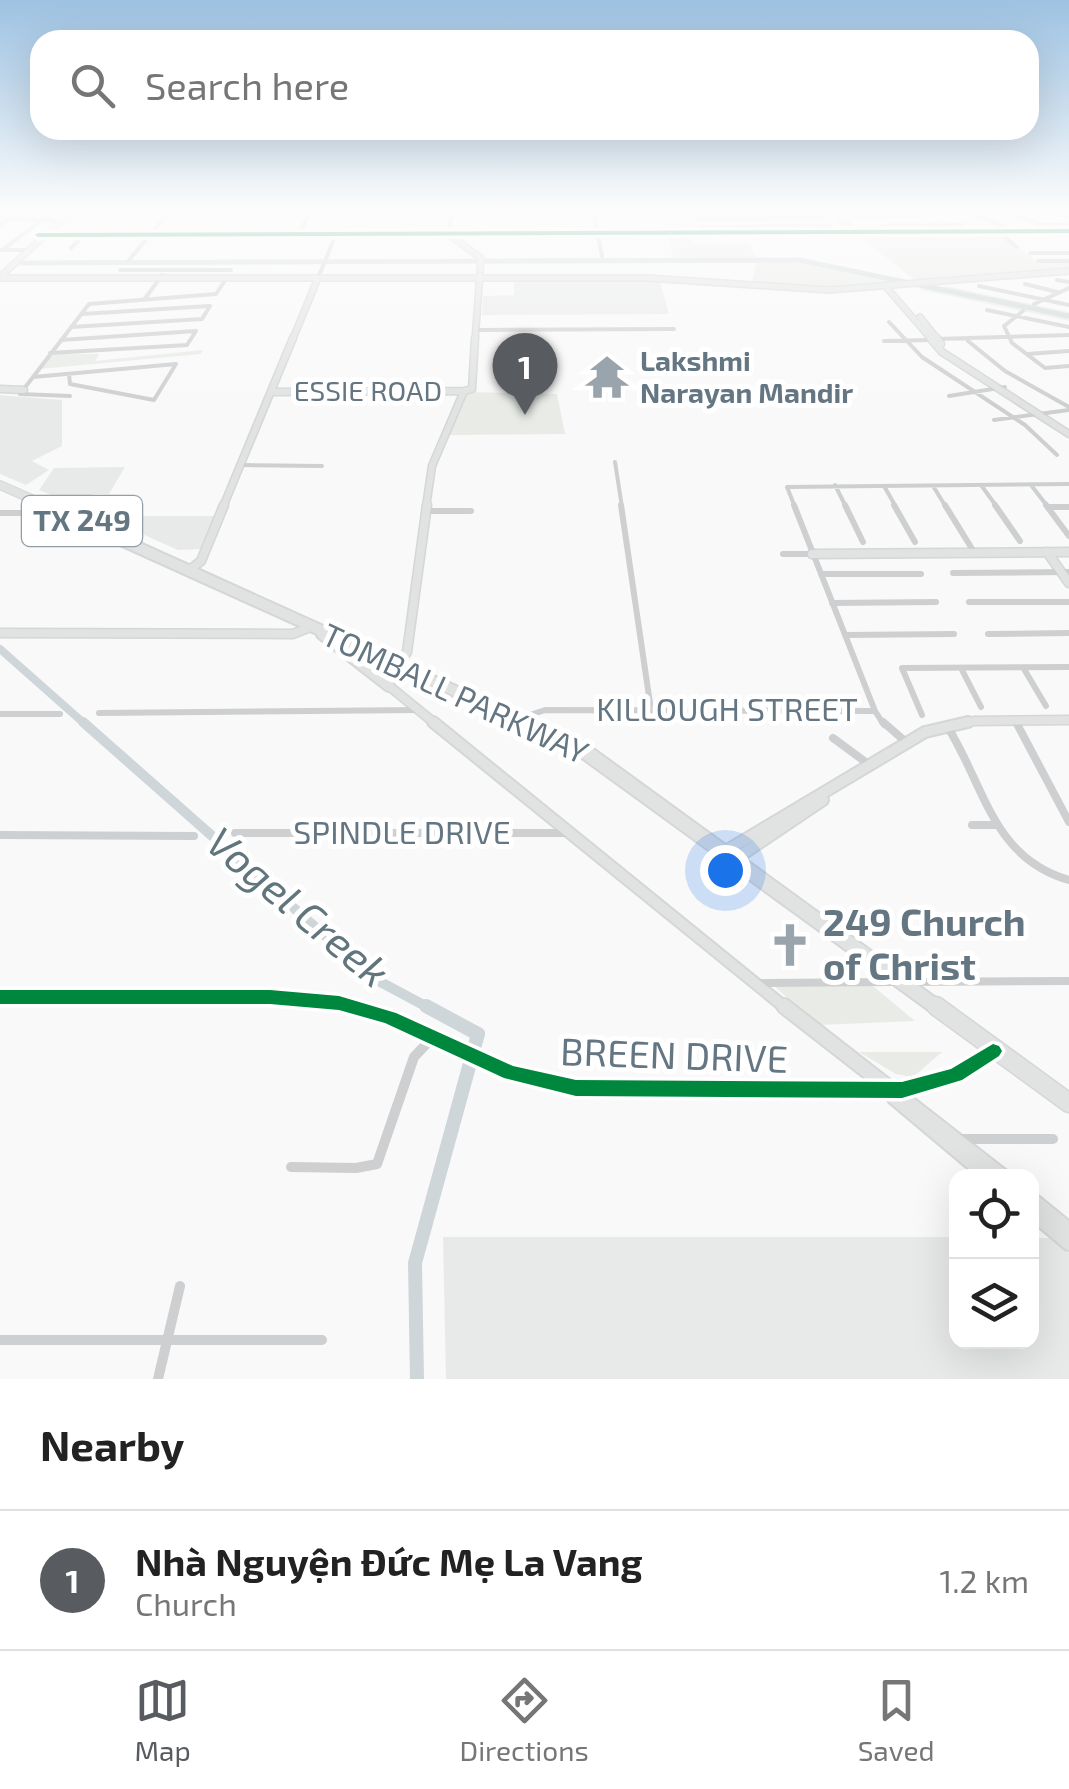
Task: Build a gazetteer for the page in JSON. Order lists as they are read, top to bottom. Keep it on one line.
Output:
{"streets":{"main road":["TX 249","TOMBALL PARKWAY"],"street":["ESSIE ROAD","KILLOUGH STREET","SPINDLE DRIVE","BREEN DRIVE"]},"crossings":[["TOMBALL PARKWAY","KILLOUGH STREET"],["TOMBALL PARKWAY","BREEN DRIVE"]],"water":["Vogel Creek"],"places":{"temple":["Lakshmi Narayan Mandir"],"church":["249 Church of Christ"]},"page":{"search":"Search here","pins":"1","heading":"Nearby","list":[{"mark":"1","name":"Nhà Nguyện Đức Mẹ La Vang","note":"Church","value":"1.2 km"}],"nav":["Map","Directions","Saved"]}}
